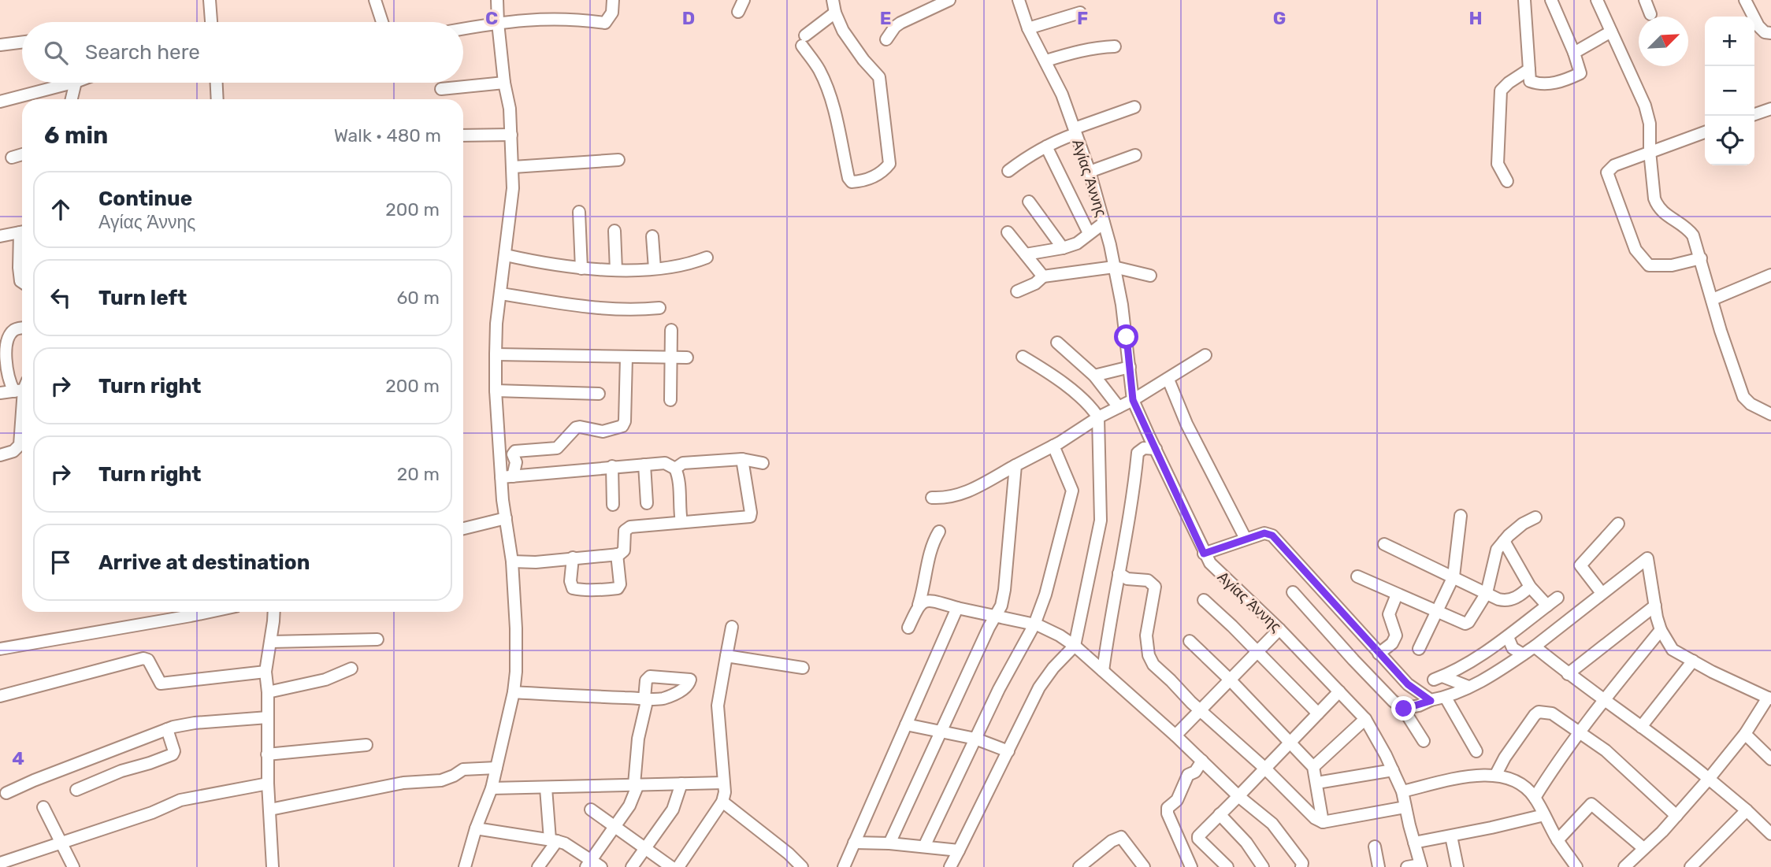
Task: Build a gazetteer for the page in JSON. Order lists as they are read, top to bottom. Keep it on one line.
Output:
{"streets":{"street":["Αγίας Άννης"]},"north":"top right","page":{"map_buttons":["+","−"],"search":"Search here","heading":["6 min","Walk · 480 m"],"list":[["Continue","Αγίας Άννης","200 m"],["Turn left","60 m"],["Turn right","200 m"],["Turn right","20 m"],"Arrive at destination"]},"grid":{"columns":["C","D","E","F","G","H"],"rows":["4"]}}
